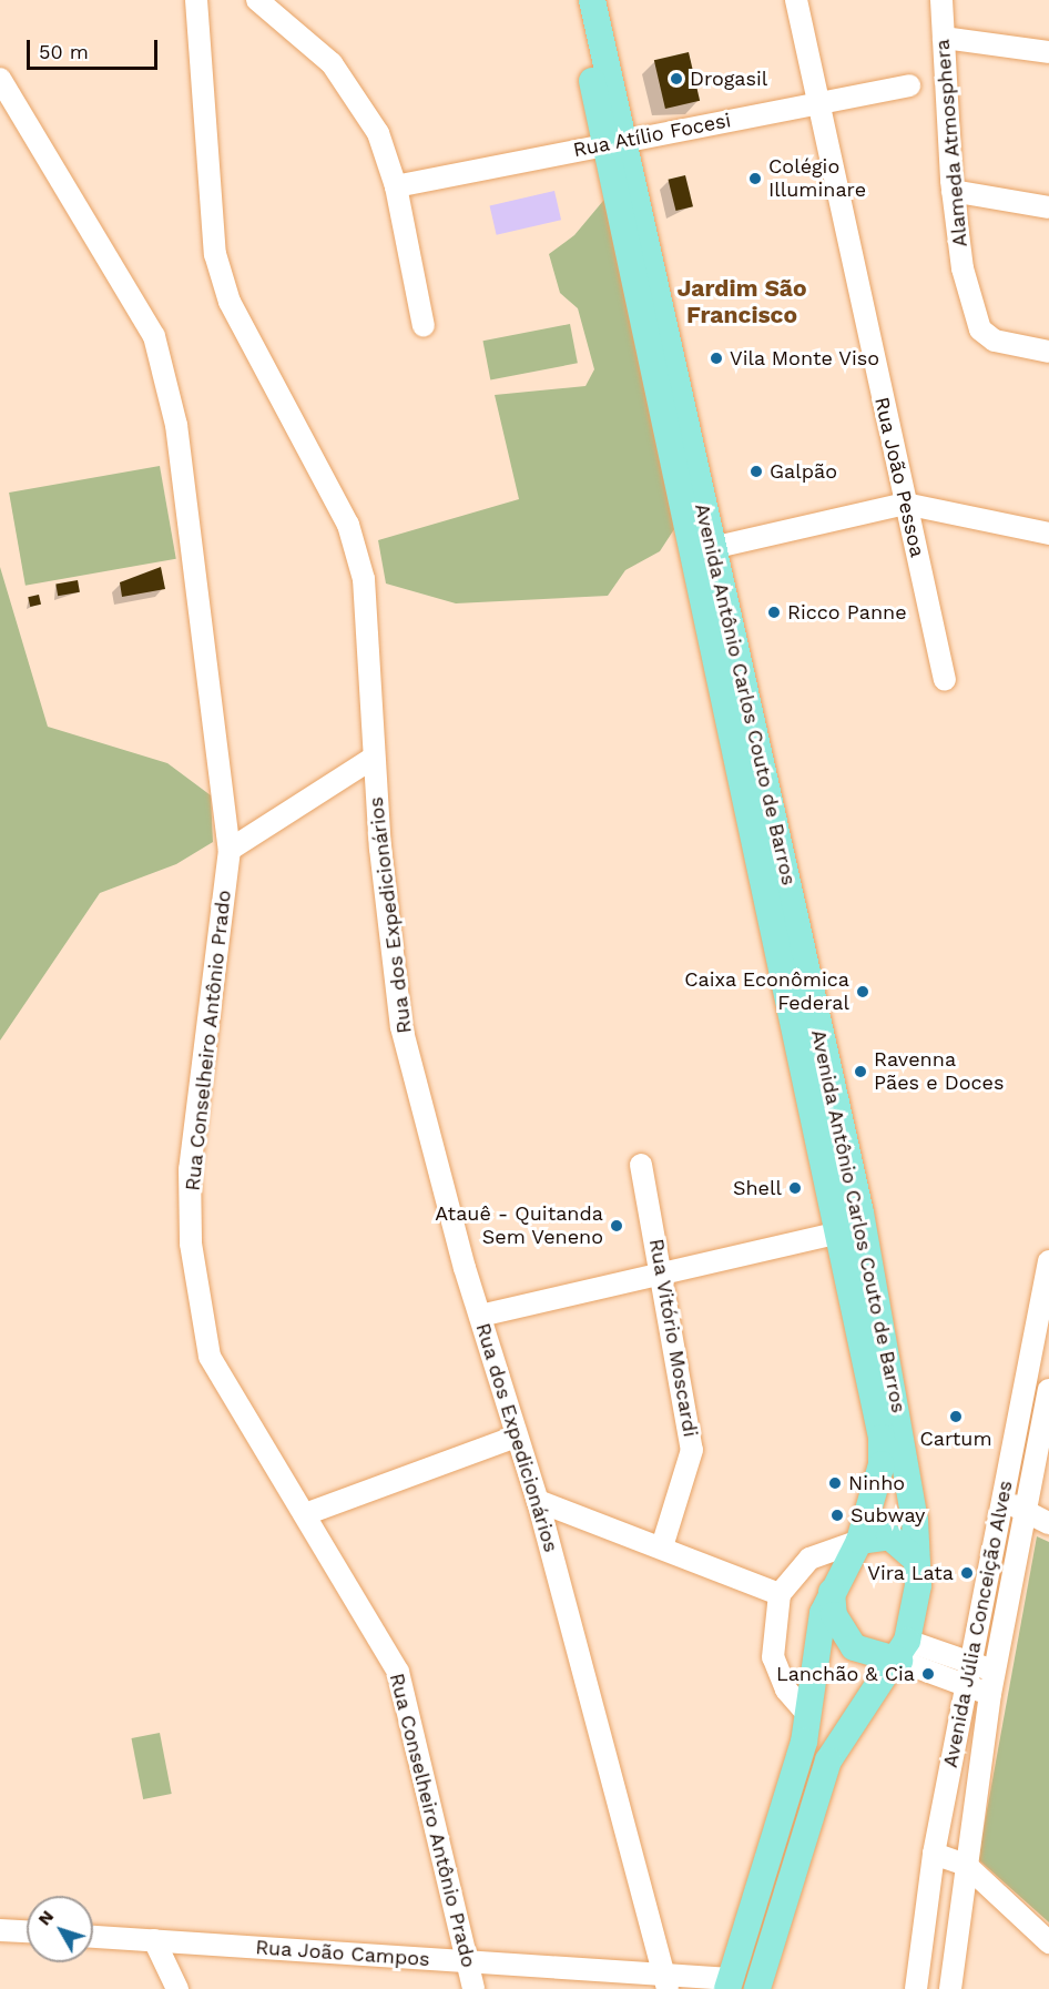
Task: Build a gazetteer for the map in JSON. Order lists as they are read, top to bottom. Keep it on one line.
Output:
{"streets":{"main road":["Avenida Antônio Carlos Couto de Barros"],"street":["Rua Atílio Focesi","Alameda Atmosphera","Rua João Pessoa","Rua dos Expedicionários","Rua Conselheiro Antônio Prado","Rua Vitório Moscardi","Avenida Júlia Conceição Alves","Rua João Campos"]},"crossings":[["Rua Atílio Focesi","Rua João Pessoa"],["Rua Atílio Focesi","Avenida Antônio Carlos Couto de Barros"],["Avenida Antônio Carlos Couto de Barros","Rua João Campos"],["Rua dos Expedicionários","Rua João Campos"],["Rua Conselheiro Antônio Prado","Rua João Campos"]],"districts":["Jardim São Francisco"],"places":["Drogasil","Colégio Illuminare","Vila Monte Viso","Galpão","Ricco Panne","Caixa Econômica Federal","Ravenna Pães e Doces","Shell","Atauê - Quitanda Sem Veneno","Cartum","Ninho","Subway","Vira Lata","Lanchão & Cia"],"scale_bar":"50 m","north":"top left"}
